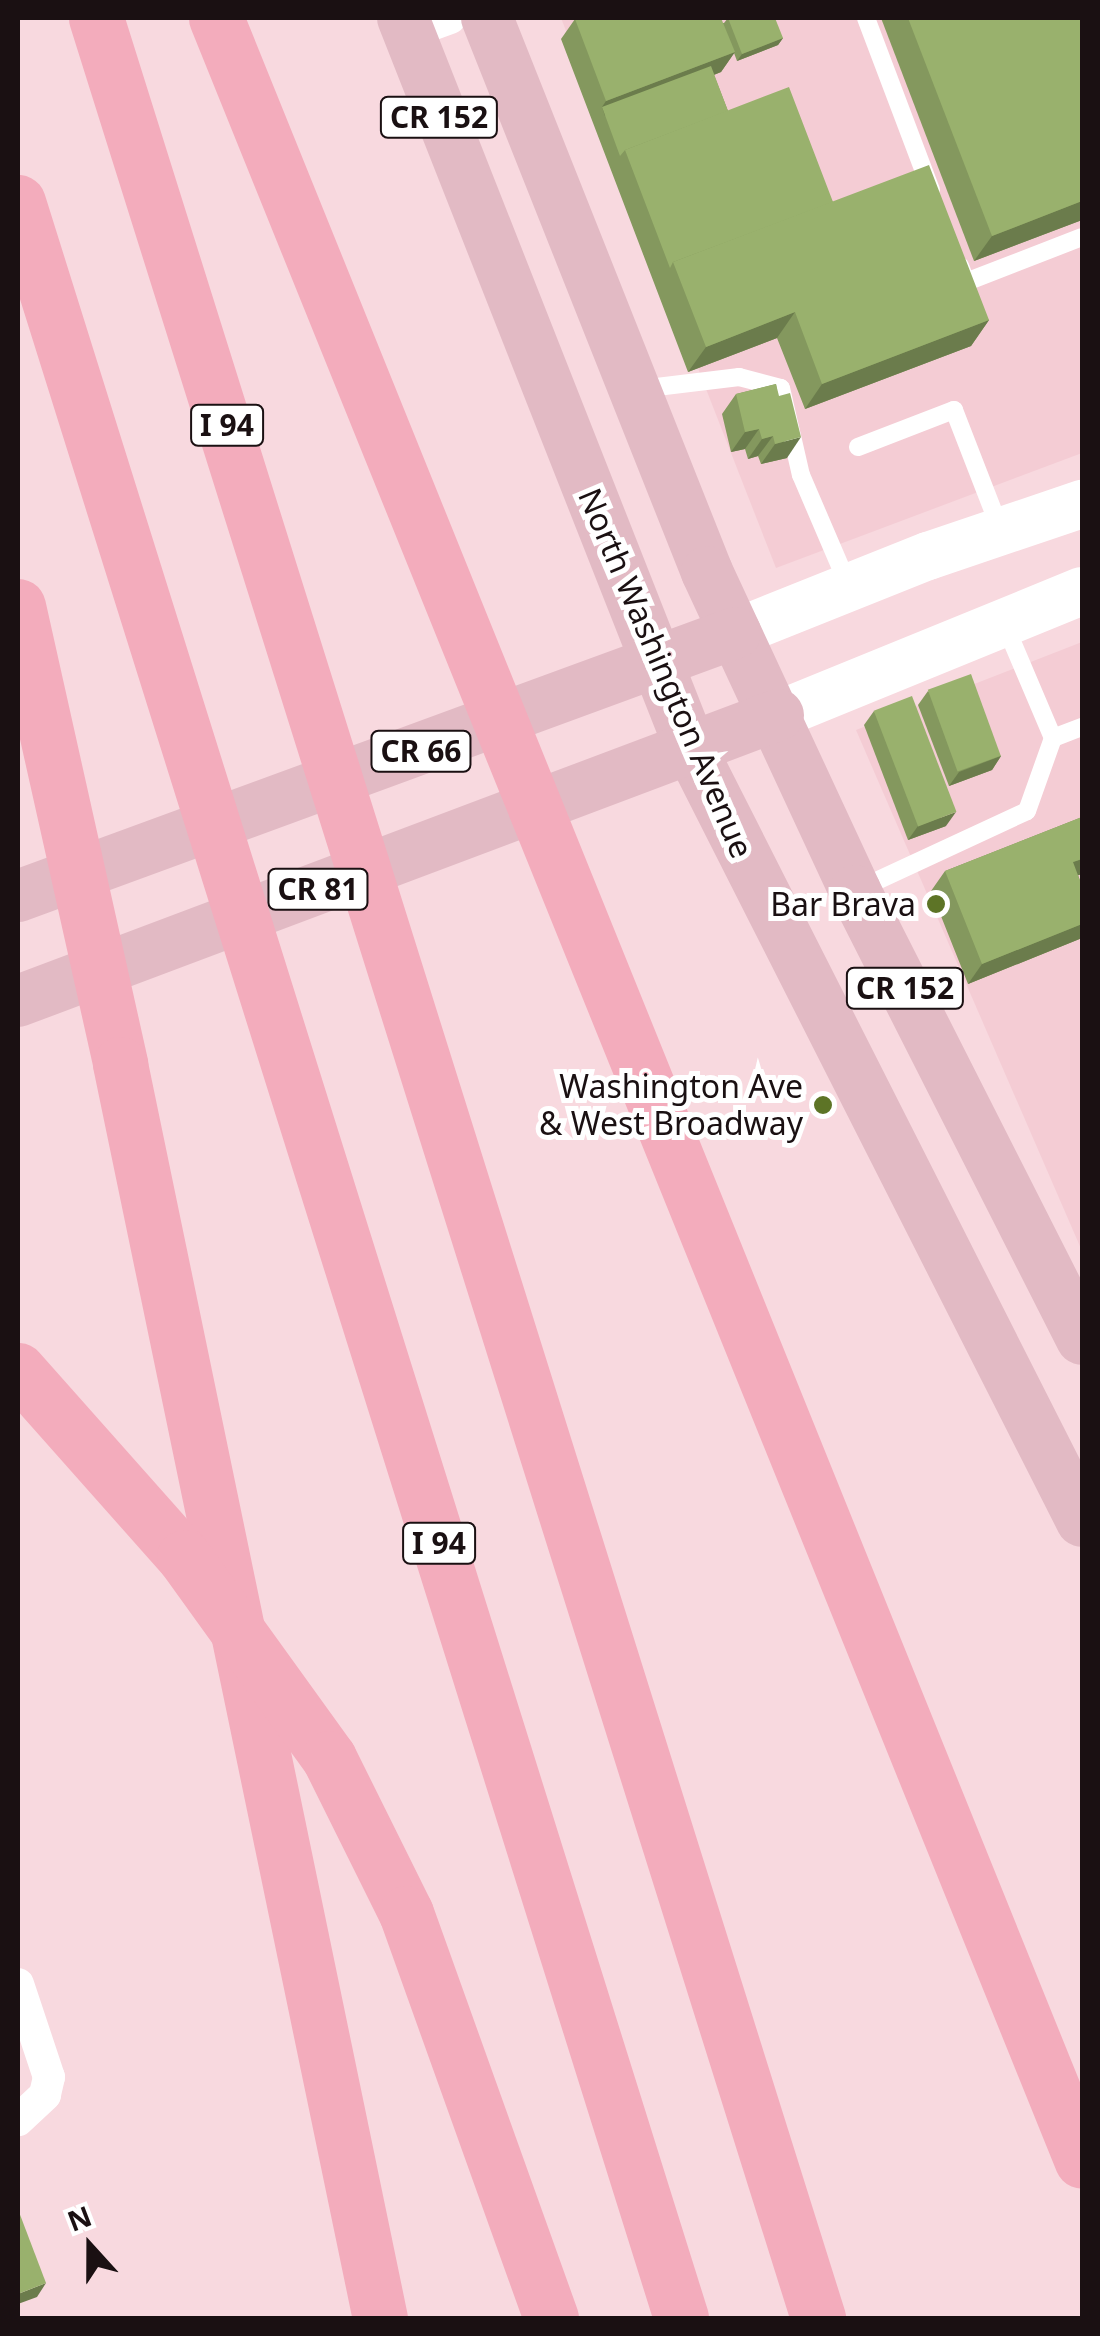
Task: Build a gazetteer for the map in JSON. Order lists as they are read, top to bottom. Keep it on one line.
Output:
{"streets":{"highway":["I 94"],"main road":["CR 152","North Washington Avenue","CR 66","CR 81"]},"crossings":[["North Washington Avenue","CR 66"],["North Washington Avenue","CR 81"]],"places":["Bar Brava","Washington Ave & West Broadway"],"north":"top"}
